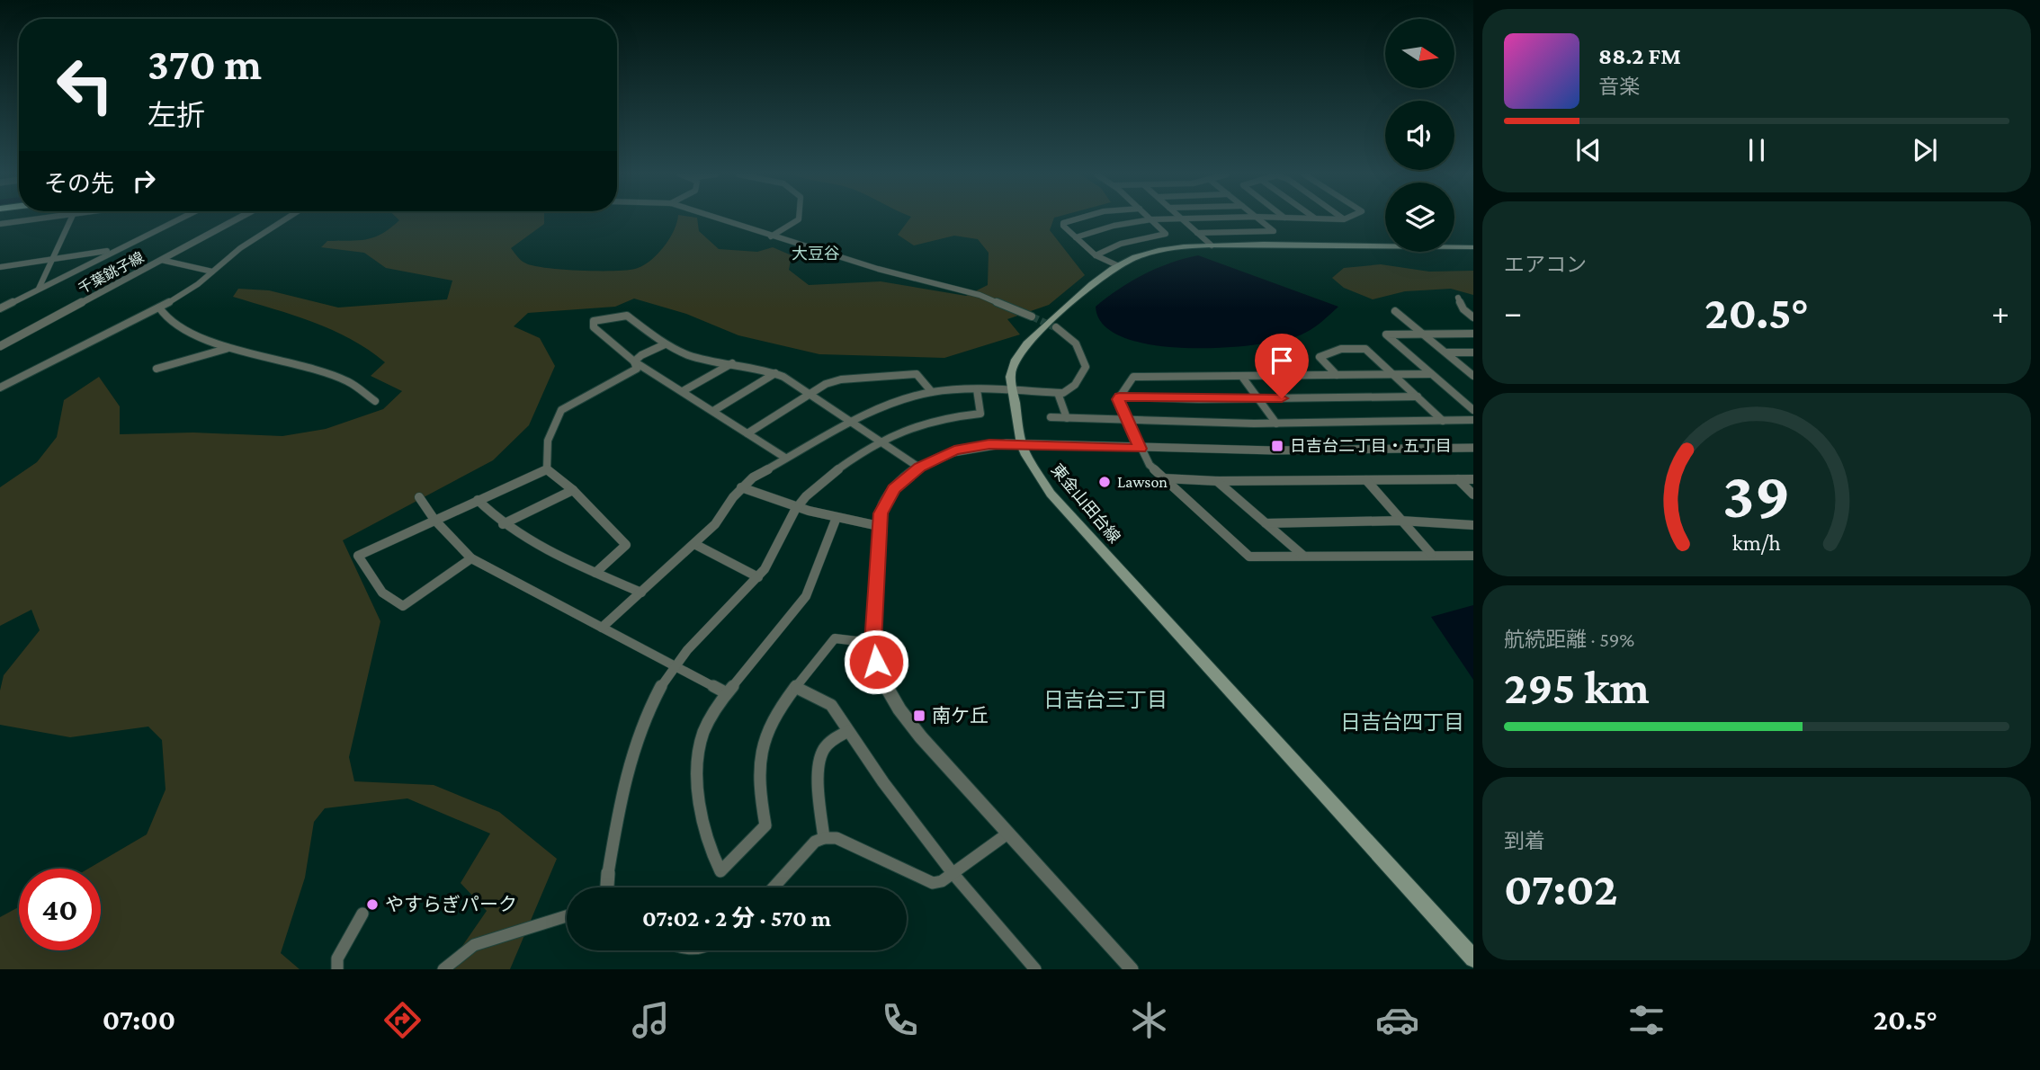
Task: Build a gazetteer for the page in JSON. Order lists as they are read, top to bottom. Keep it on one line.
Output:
{"streets":{"main road":["東金山田台線"],"street":["千葉銚子線"]},"districts":["大豆谷","日吉台三丁目","日吉台四丁目"],"places":{"transit":["日吉台二丁目・五丁目","南ケ丘"],"other":["Lawson","やすらぎパーク"]},"north":"right","page":{"turn":["370 m","左折"],"song":["88.2 FM","音楽"],"then":"その先","tile":["エアコン",["航続距離 · 59%","295 km"],["到着","07:02"]],"heat":["−","20.5°","+"],"limit":"40","trip":"07:02 · 2 分 · 570 m","tabs":["07:00","20.5°"],"gauge":["39","km/h"]}}
